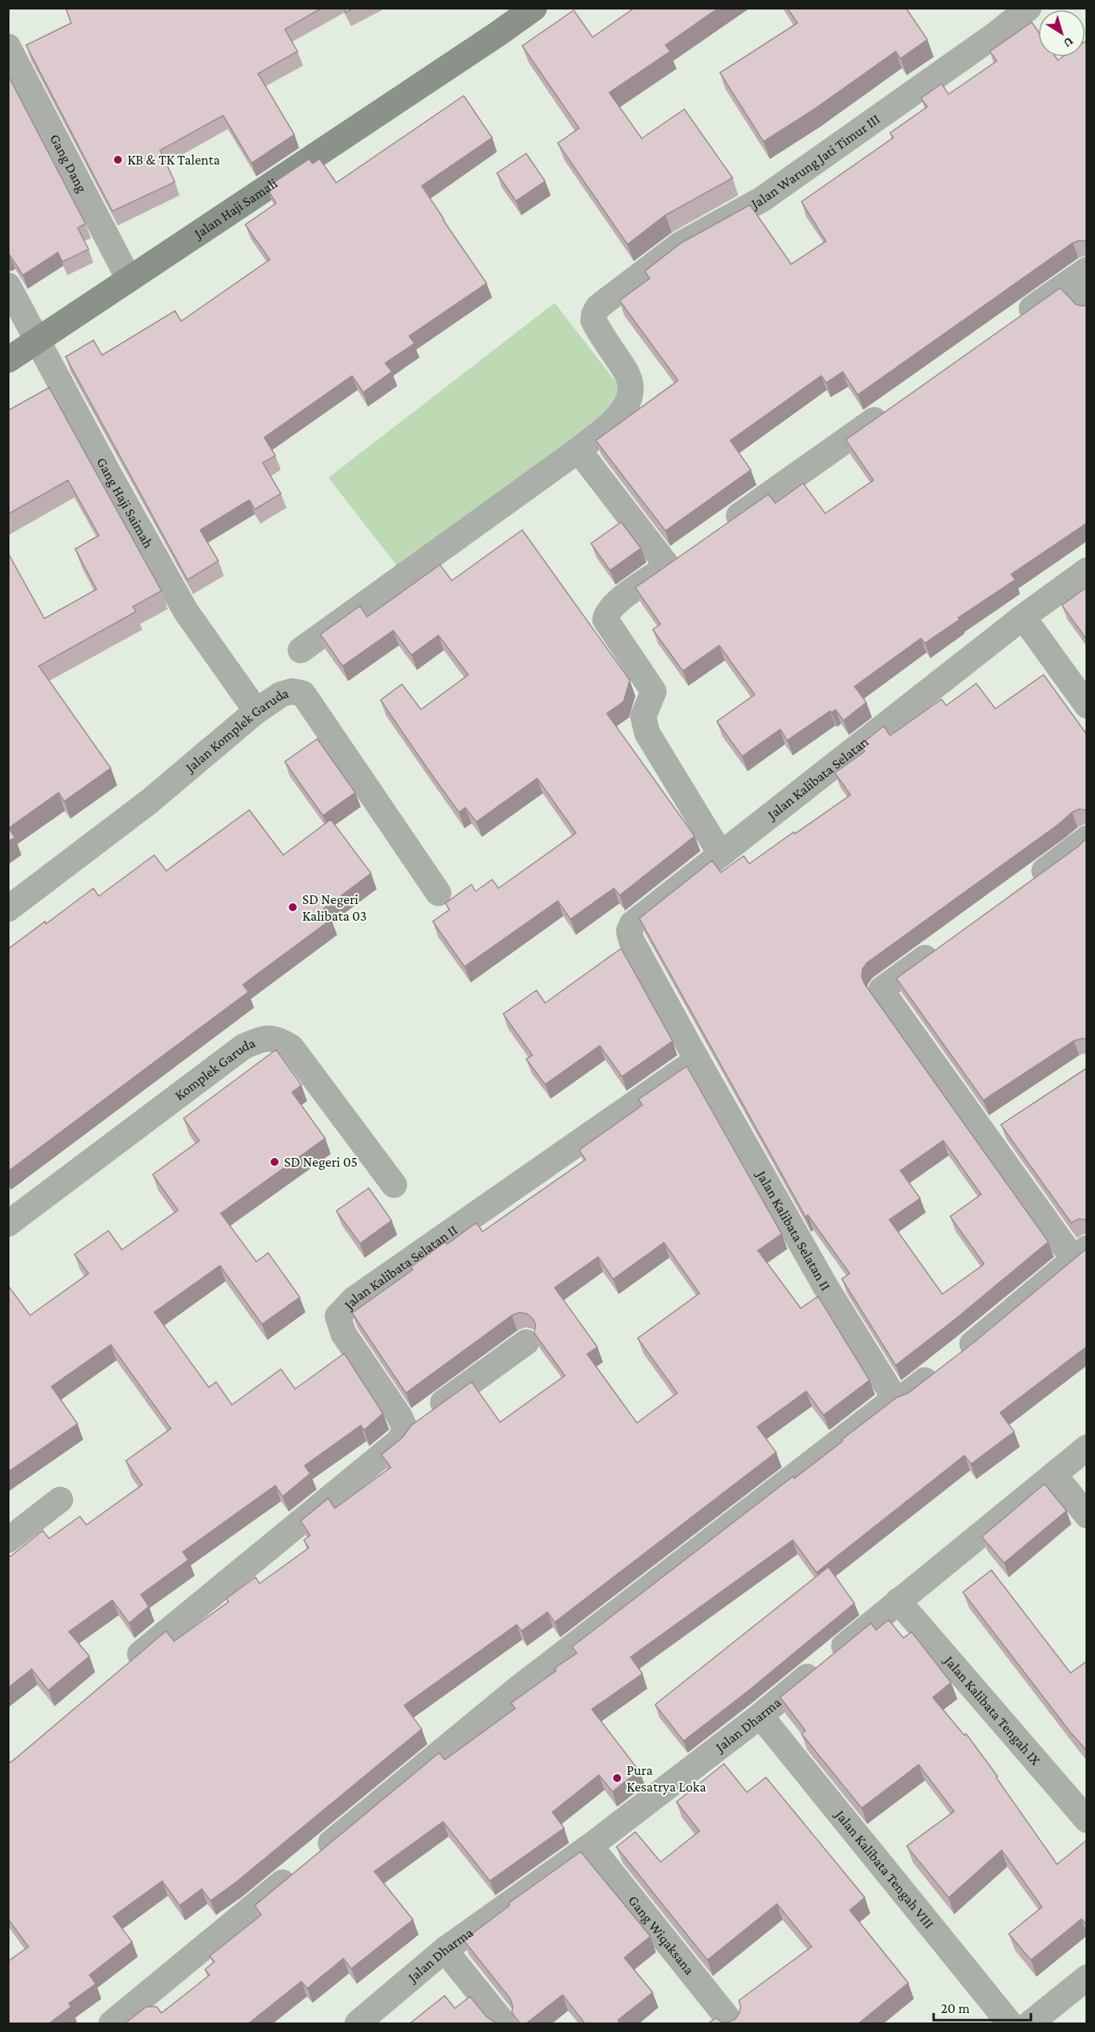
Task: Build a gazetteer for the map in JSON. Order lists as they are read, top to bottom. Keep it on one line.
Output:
{"streets":{"street":["Jalan Warung Jati Timur III","Gang Dang","Jalan Haji Samali","Gang Haji Saimah","Jalan Komplek Garuda","Jalan Kalibata Selatan","Komplek Garuda","Jalan Kalibata Selatan II","Jalan Kalibata Tengah IX","Jalan Dharma","Jalan Kalibata Tengah VIII","Gang Wiqaksana"]},"crossings":[["Gang Dang","Jalan Haji Samali"],["Jalan Haji Samali","Gang Haji Saimah"],["Gang Haji Saimah","Jalan Komplek Garuda"],["Jalan Kalibata Selatan","Jalan Kalibata Selatan II"],["Jalan Kalibata Tengah IX","Jalan Dharma"],["Jalan Dharma","Jalan Kalibata Tengah VIII"],["Jalan Dharma","Gang Wiqaksana"]],"places":["KB & TK Talenta","SD Negeri Kalibata 03","SD Negeri 05","Pura Kesatrya Loka"],"scale_bar":"20 m","north":"bottom right"}
